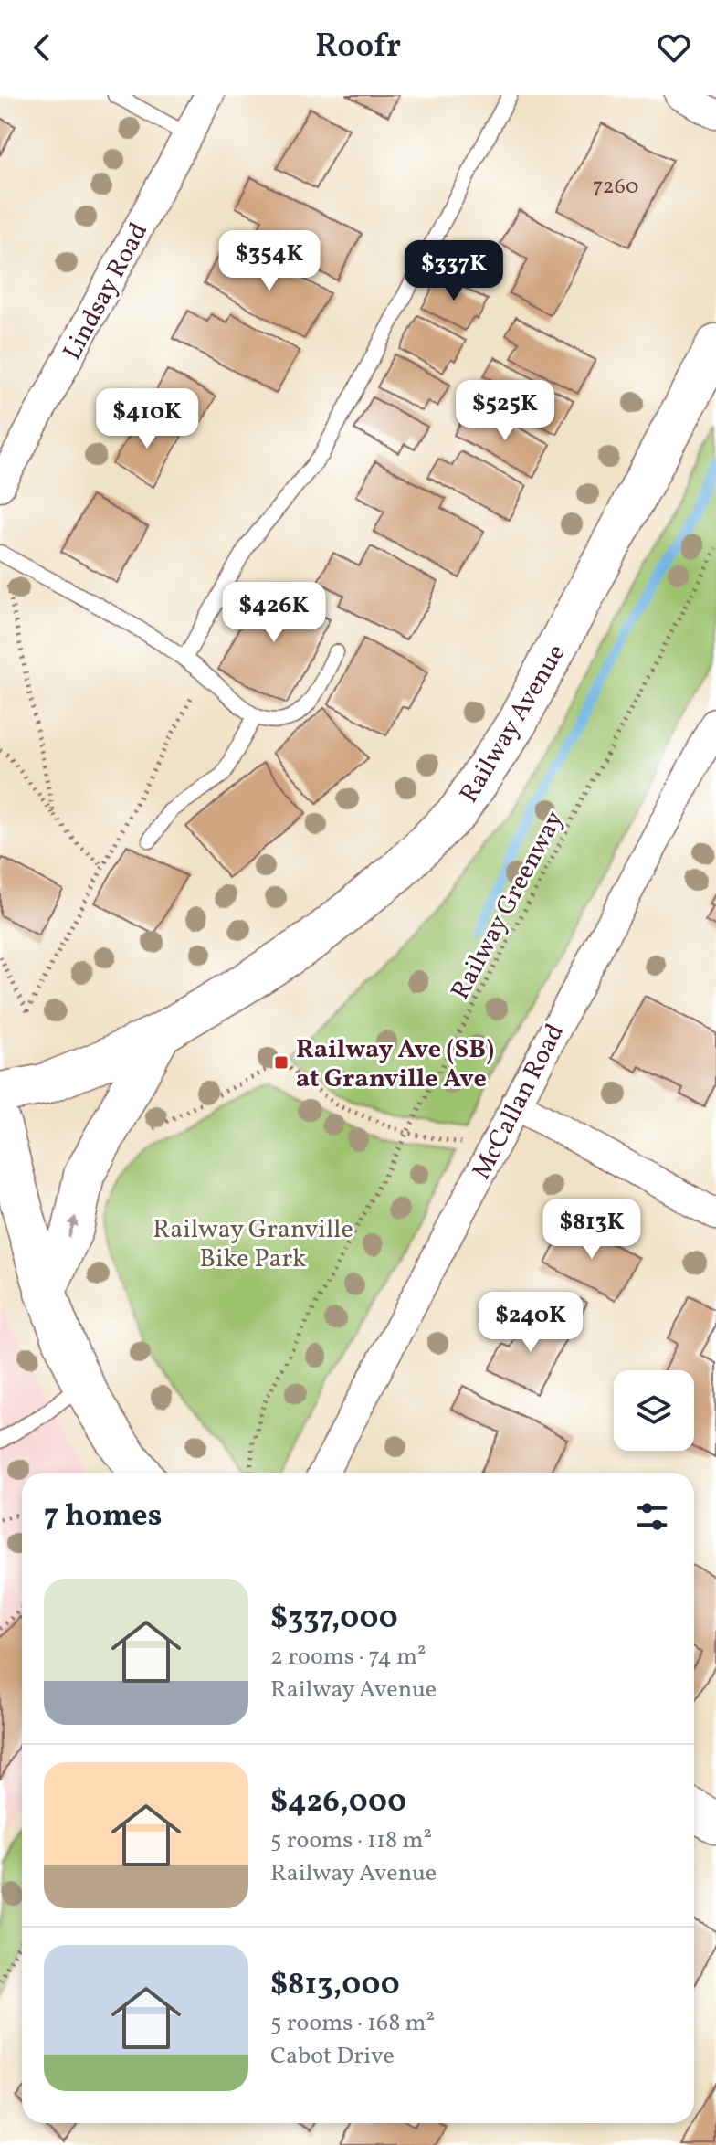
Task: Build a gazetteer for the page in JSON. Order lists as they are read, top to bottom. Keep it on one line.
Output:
{"streets":{"main road":["Railway Avenue"],"street":["Lindsay Road","McCallan Road"],"path":["Railway Greenway"]},"parks":["Railway Granville Bike Park"],"places":{"transit":["Railway Ave (SB) at Granville Ave"]},"house_numbers":["7260"],"page":{"header":"Roofr","price":["$354K","$337K","$525K","$410K","$426K","$813K","$240K"],"heading":"7 homes","list":[{"name":"$337,000","note":"2 rooms · 74 m² · Railway Avenue"},{"name":"$426,000","note":"5 rooms · 118 m² · Railway Avenue"},{"name":"$813,000","note":"5 rooms · 168 m² · Cabot Drive"}]}}
